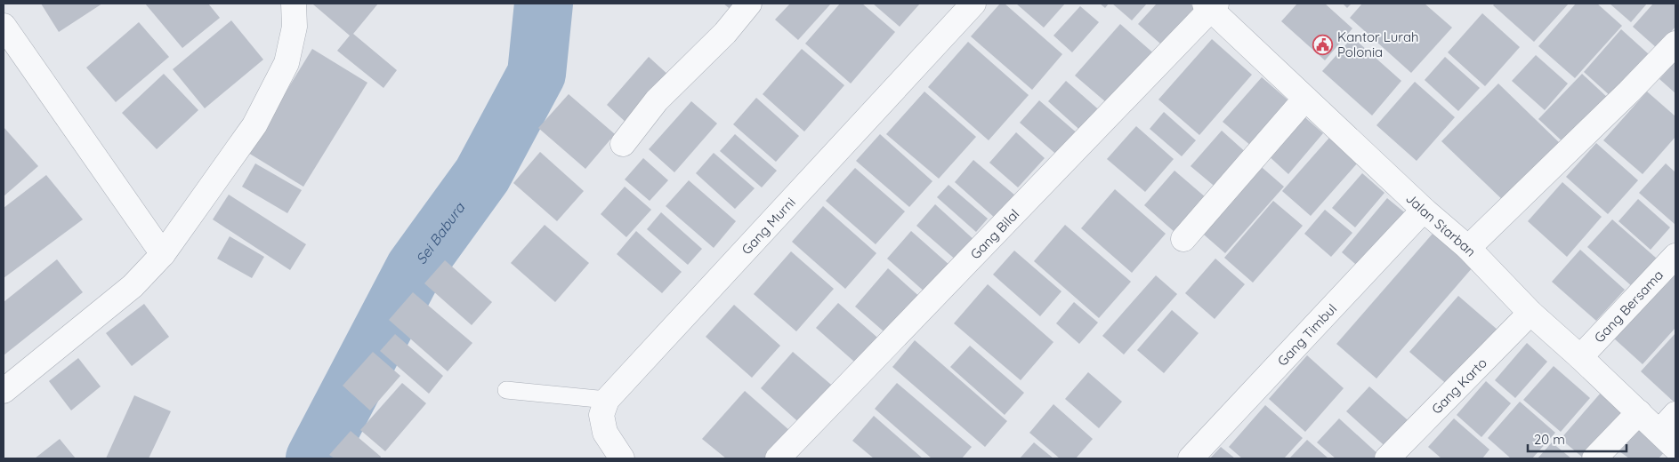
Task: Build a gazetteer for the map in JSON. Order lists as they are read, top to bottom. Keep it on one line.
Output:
{"streets":{"street":["Jalan Starban","Gang Murni","Gang Bilal","Gang Bersama","Gang Timbul","Gang Karto"]},"crossings":[["Jalan Starban","Gang Bilal"],["Jalan Starban","Gang Bersama"],["Jalan Starban","Gang Timbul"],["Jalan Starban","Gang Karto"]],"water":["Sei Babura"],"places":{"public building":["Kantor Lurah Polonia"]},"scale_bar":"20 m"}
